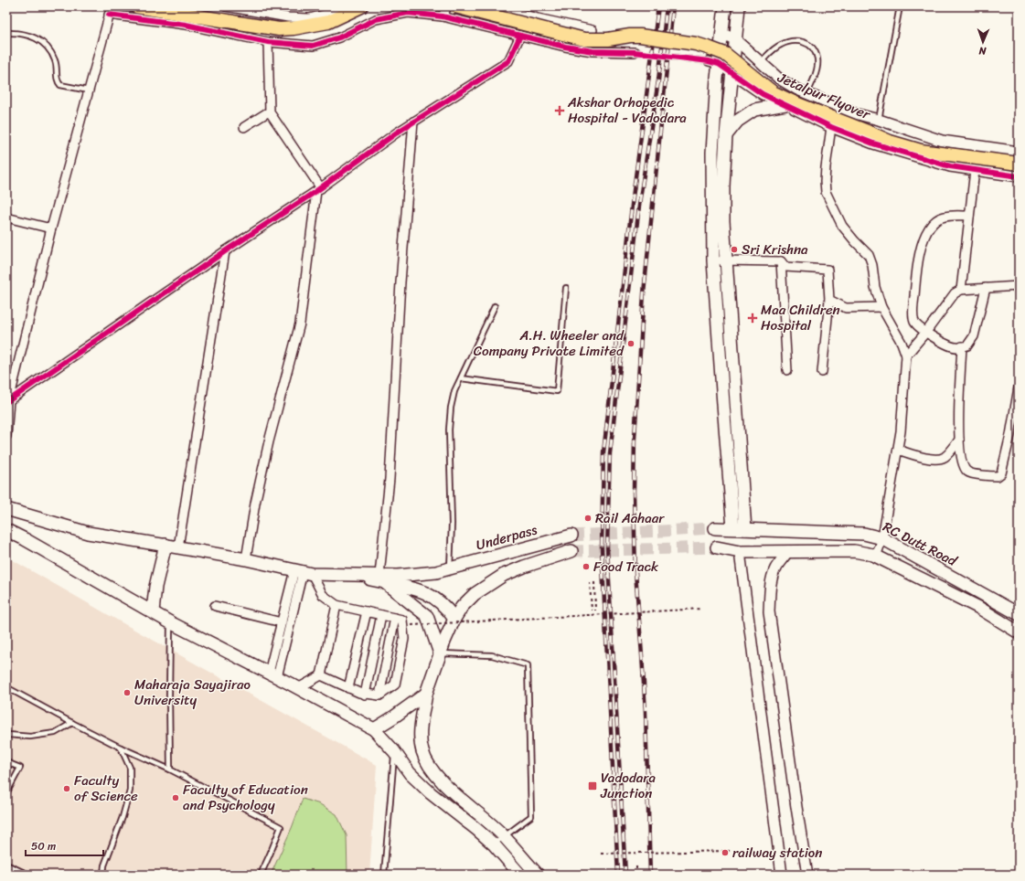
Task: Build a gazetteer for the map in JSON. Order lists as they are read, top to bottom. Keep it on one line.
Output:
{"streets":{"main road":["Jetalpur Flyover","Underpass","RC Dutt Road"]},"places":{"health":["Akshar Orhopedic Hospital - Vadodara","Maa Children Hospital"],"other":["Sri Krishna","A.H. Wheeler and Company Private Limited","Rail Aahaar","Food Track","Maharaja Sayajirao University","Faculty of Science","Faculty of Education and Psychology","railway station"],"transit":["Vadodara Junction"]},"scale_bar":"50 m","north":"bottom"}
